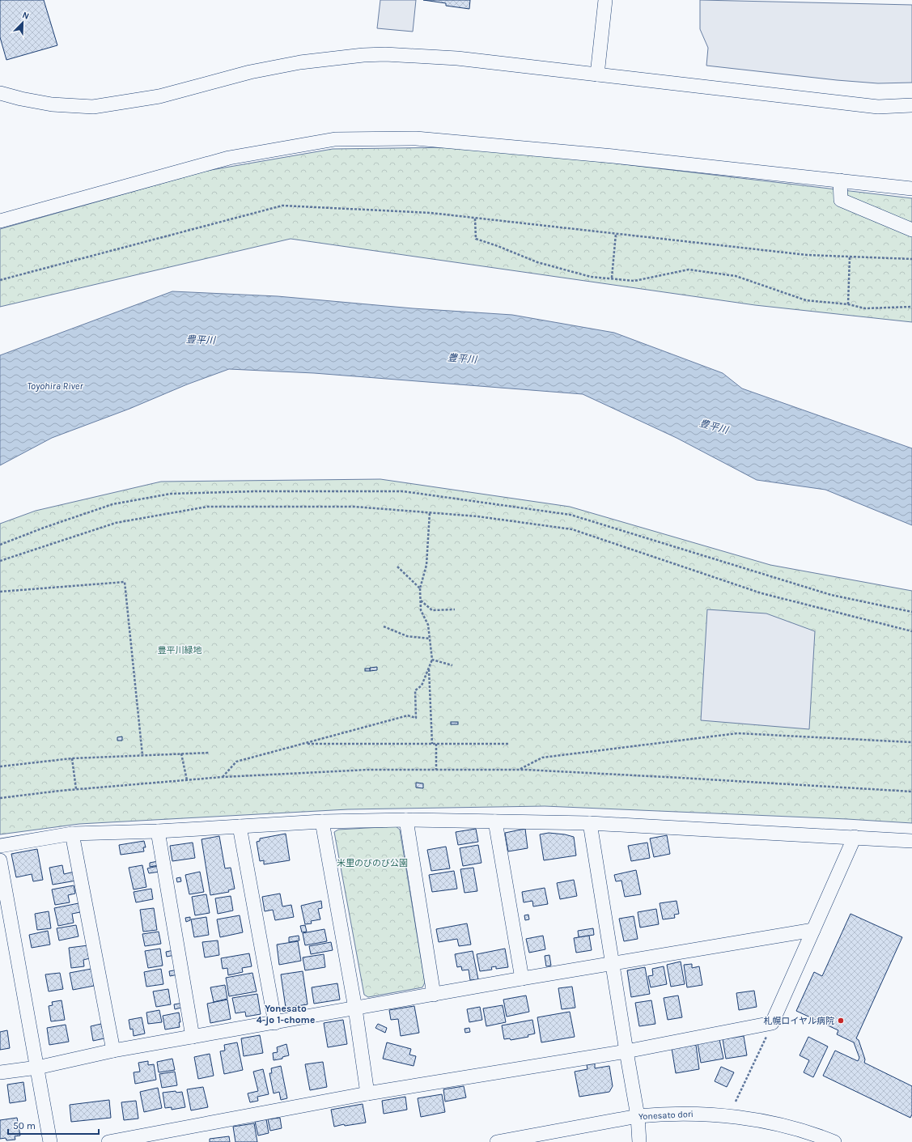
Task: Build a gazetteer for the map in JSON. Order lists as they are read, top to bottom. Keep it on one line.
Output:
{"streets":{"street":["Yonesato dori"]},"districts":["Yonesato 4-jo 1-chome"],"water":["豊平川","Toyohira River"],"parks":["豊平川緑地","米里のびのび公園"],"places":["札幌ロイヤル病院"],"scale_bar":"50 m","north":"top right"}
